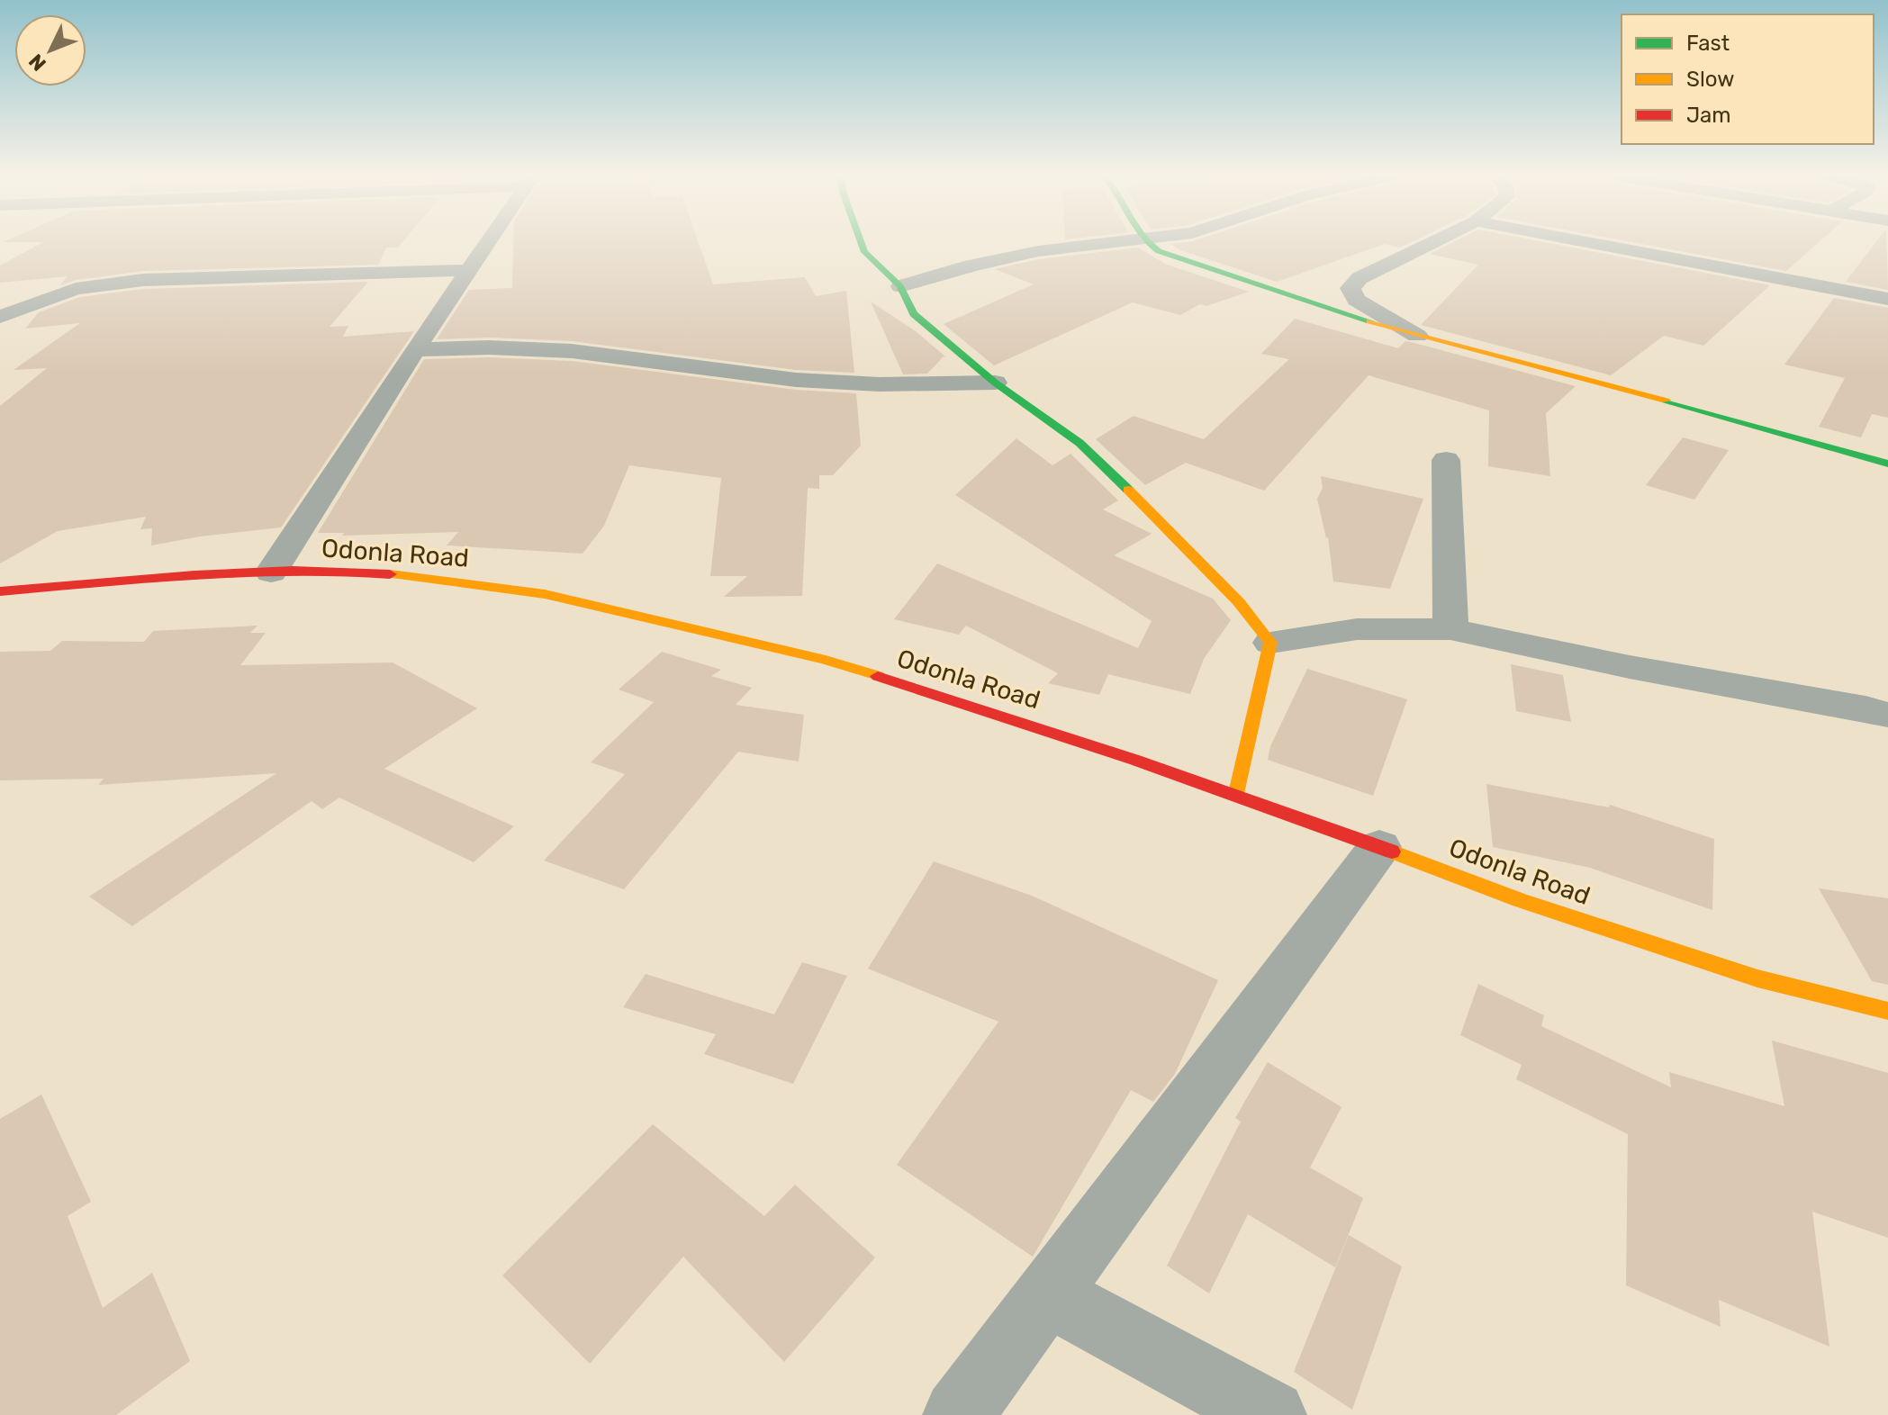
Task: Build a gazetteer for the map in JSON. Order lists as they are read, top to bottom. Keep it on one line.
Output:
{"streets":{"street":["Odonla Road"]},"legend":["Fast","Slow","Jam"],"north":"bottom left"}
